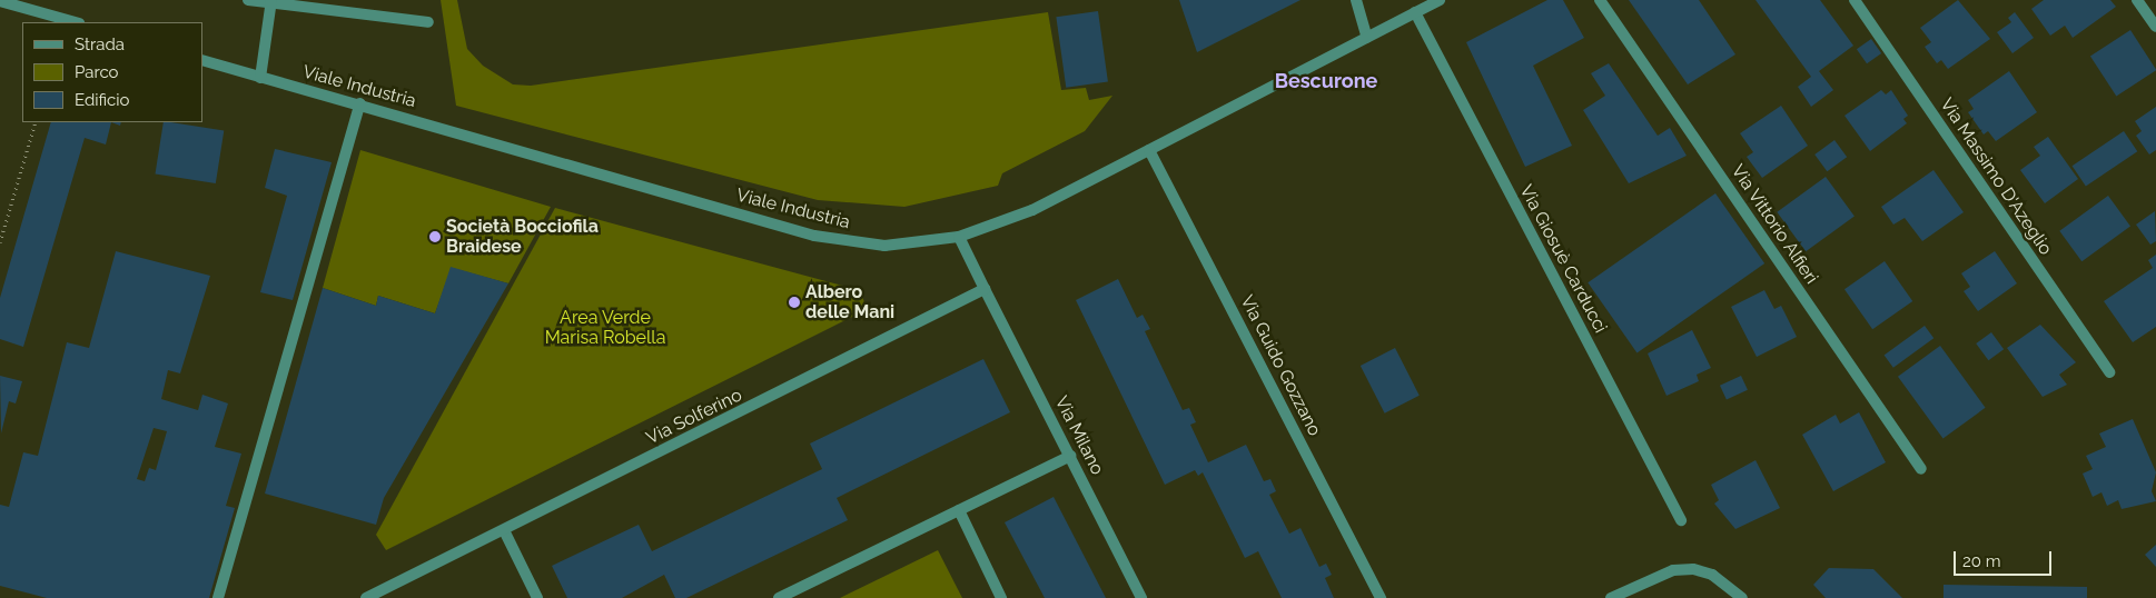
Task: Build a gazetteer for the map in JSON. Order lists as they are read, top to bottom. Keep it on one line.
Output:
{"streets":{"street":["Viale Industria","Via Massimo D'Azeglio","Via Vittorio Alfieri","Via Giosuè Carducci","Via Guido Gozzano","Via Solferino","Via Milano"]},"crossings":[["Viale Industria","Via Giosuè Carducci"],["Viale Industria","Via Guido Gozzano"],["Via Solferino","Via Milano"]],"districts":["Bescurone"],"parks":["Area Verde Marisa Robella"],"places":["Società Bocciofila Braidese","Albero delle Mani"],"legend":["Strada","Parco","Edificio"],"scale_bar":"20 m"}
